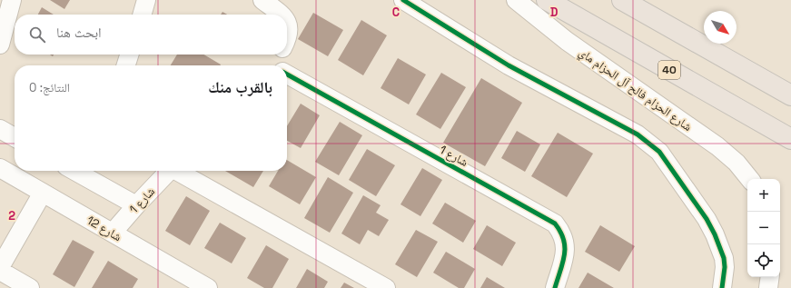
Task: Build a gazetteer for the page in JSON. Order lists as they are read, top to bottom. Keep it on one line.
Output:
{"streets":{"highway":["40"],"street":["شارع الحزام فالح آل الحزام ماي","شارع 1","شارع 12"]},"crossings":[["شارع 1","شارع 12"]],"north":"bottom right","page":{"search":"ابحث هنا","heading":["بالقرب منك","النتائج: 0"],"map_buttons":["+","−"]},"grid":{"columns":["C","D"],"rows":["2"]}}
